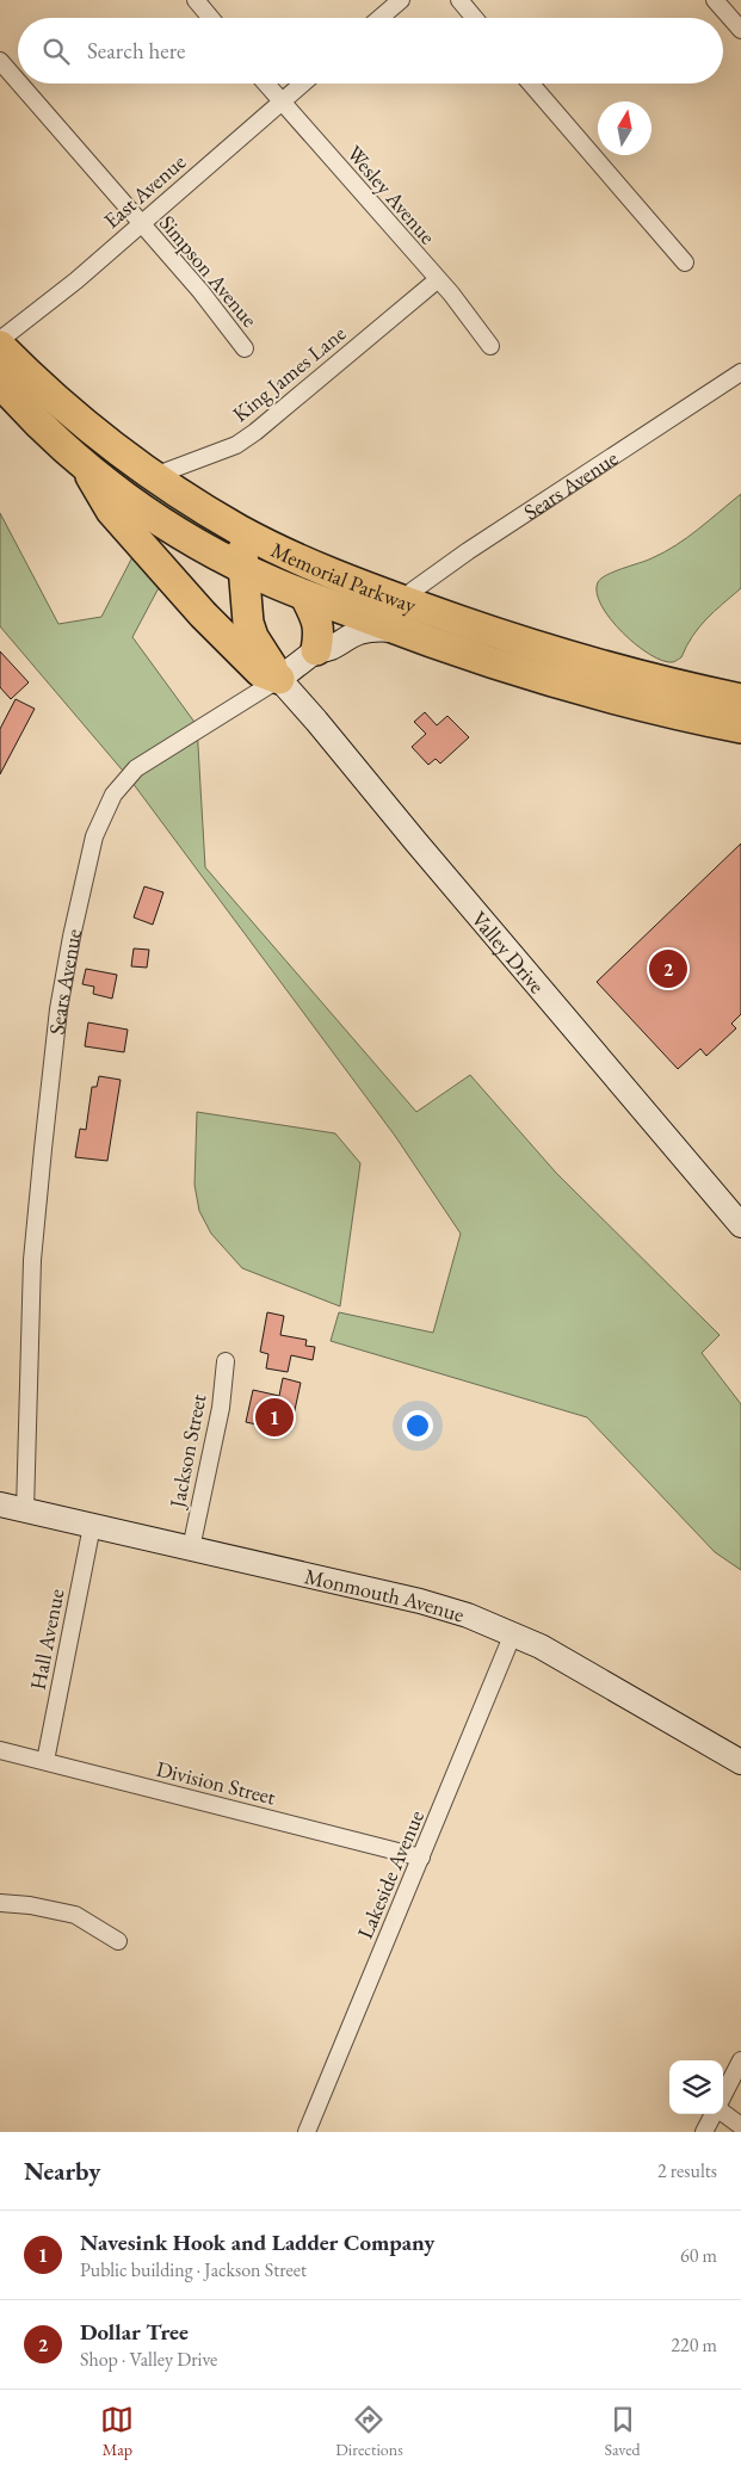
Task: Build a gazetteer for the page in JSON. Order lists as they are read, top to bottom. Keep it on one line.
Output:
{"streets":{"highway":["Memorial Parkway"],"street":["East Avenue","Wesley Avenue","Simpson Avenue","King James Lane","Sears Avenue","Valley Drive","Jackson Street","Monmouth Avenue","Hall Avenue","Division Street","Lakeside Avenue"]},"crossings":[["East Avenue","Wesley Avenue"],["East Avenue","Simpson Avenue"],["Wesley Avenue","King James Lane"],["King James Lane","Memorial Parkway"],["Sears Avenue","Memorial Parkway"],["Sears Avenue","Valley Drive"],["Sears Avenue","Monmouth Avenue"],["Jackson Street","Monmouth Avenue"],["Monmouth Avenue","Hall Avenue"],["Monmouth Avenue","Lakeside Avenue"],["Hall Avenue","Division Street"],["Division Street","Lakeside Avenue"]],"north":"top","page":{"search":"Search here","pins":["2","1"],"heading":["Nearby","2 results"],"list":[{"mark":"1","name":"Navesink Hook and Ladder Company","note":"Public building · Jackson Street","value":"60 m"},{"mark":"2","name":"Dollar Tree","note":"Shop · Valley Drive","value":"220 m"}],"nav":["Map","Directions","Saved"]}}
